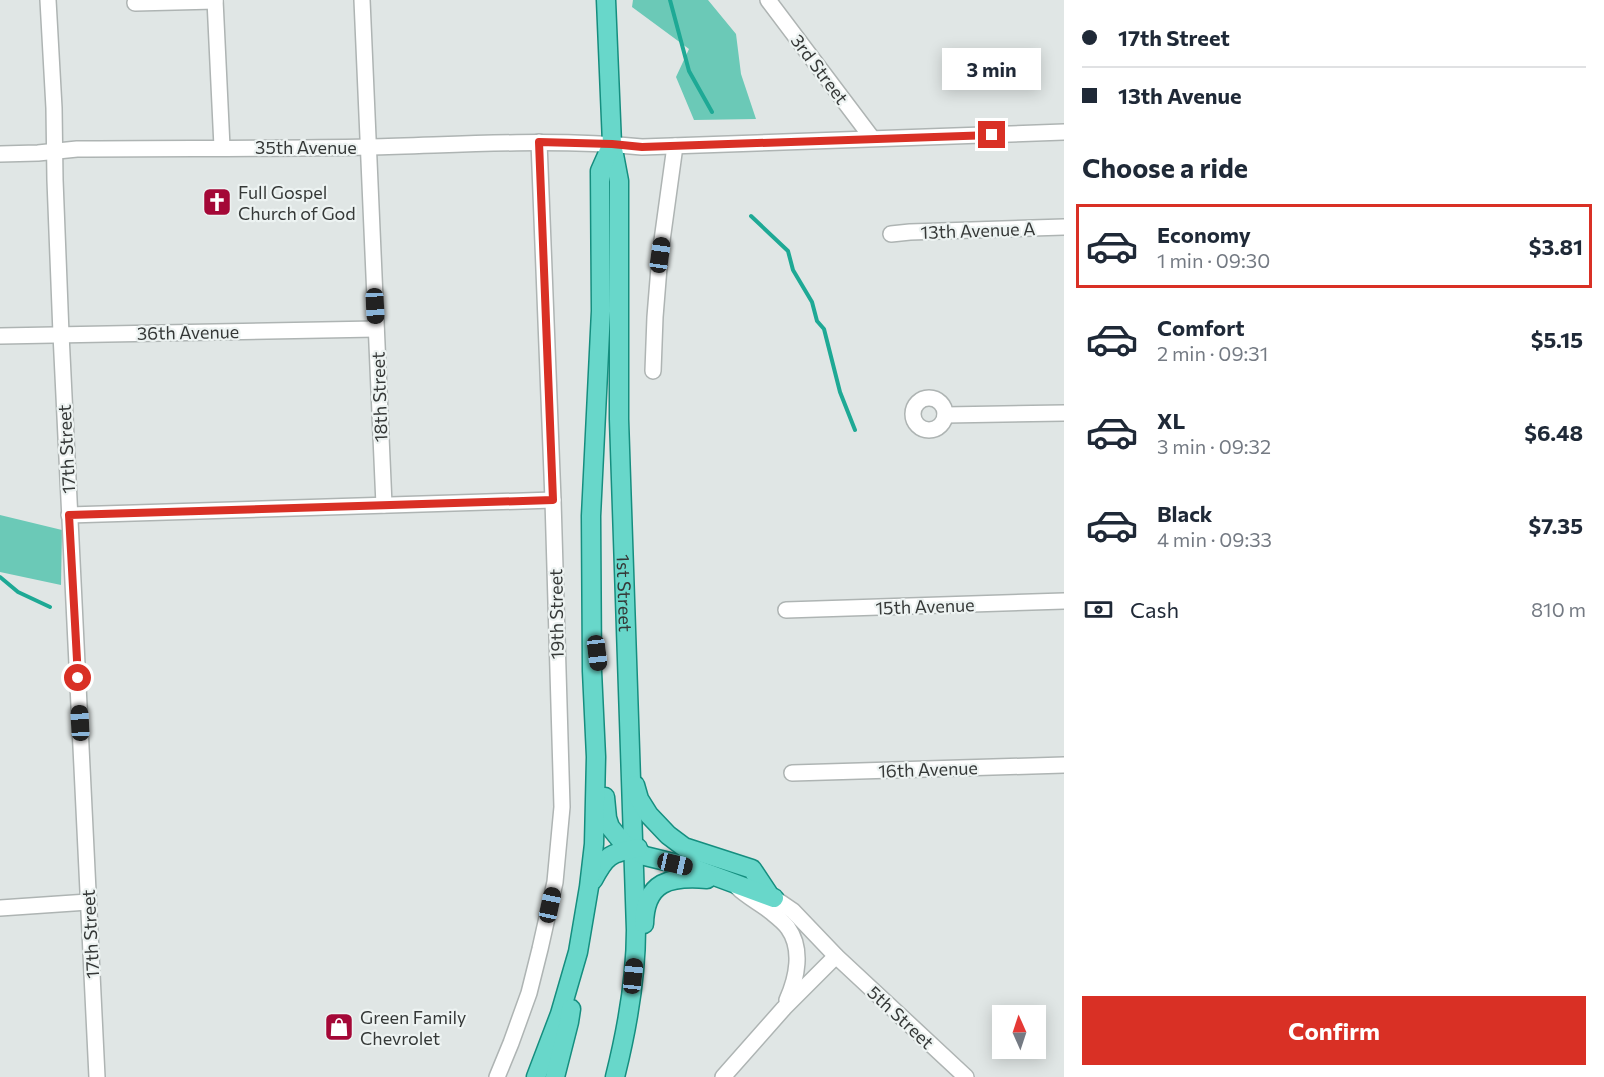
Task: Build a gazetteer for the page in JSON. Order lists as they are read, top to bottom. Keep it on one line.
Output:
{"streets":{"main road":["1st Street","19th Street"],"street":["3rd Street","35th Avenue","13th Avenue A","36th Avenue","18th Street","17th Street","15th Avenue","16th Avenue","5th Street"]},"crossings":[["3rd Street","35th Avenue"],["35th Avenue","18th Street"],["35th Avenue","17th Street"],["35th Avenue","1st Street"],["35th Avenue","19th Street"],["36th Avenue","18th Street"],["36th Avenue","17th Street"],["1st Street","19th Street"]],"places":{"church":["Full Gospel Church of God"],"shop":["Green Family Chevrolet"]},"north":"top","page":{"banner":["17th Street","13th Avenue"],"bubble":"3 min","heading":"Choose a ride","list":[{"name":"Economy","note":"1 min · 09:30","value":"$3.81"},{"name":"Comfort","note":"2 min · 09:31","value":"$5.15"},{"name":"XL","note":"3 min · 09:32","value":"$6.48"},{"name":"Black","note":"4 min · 09:33","value":"$7.35"}],"pay":["Cash","810 m"],"buttons":"Confirm"}}
